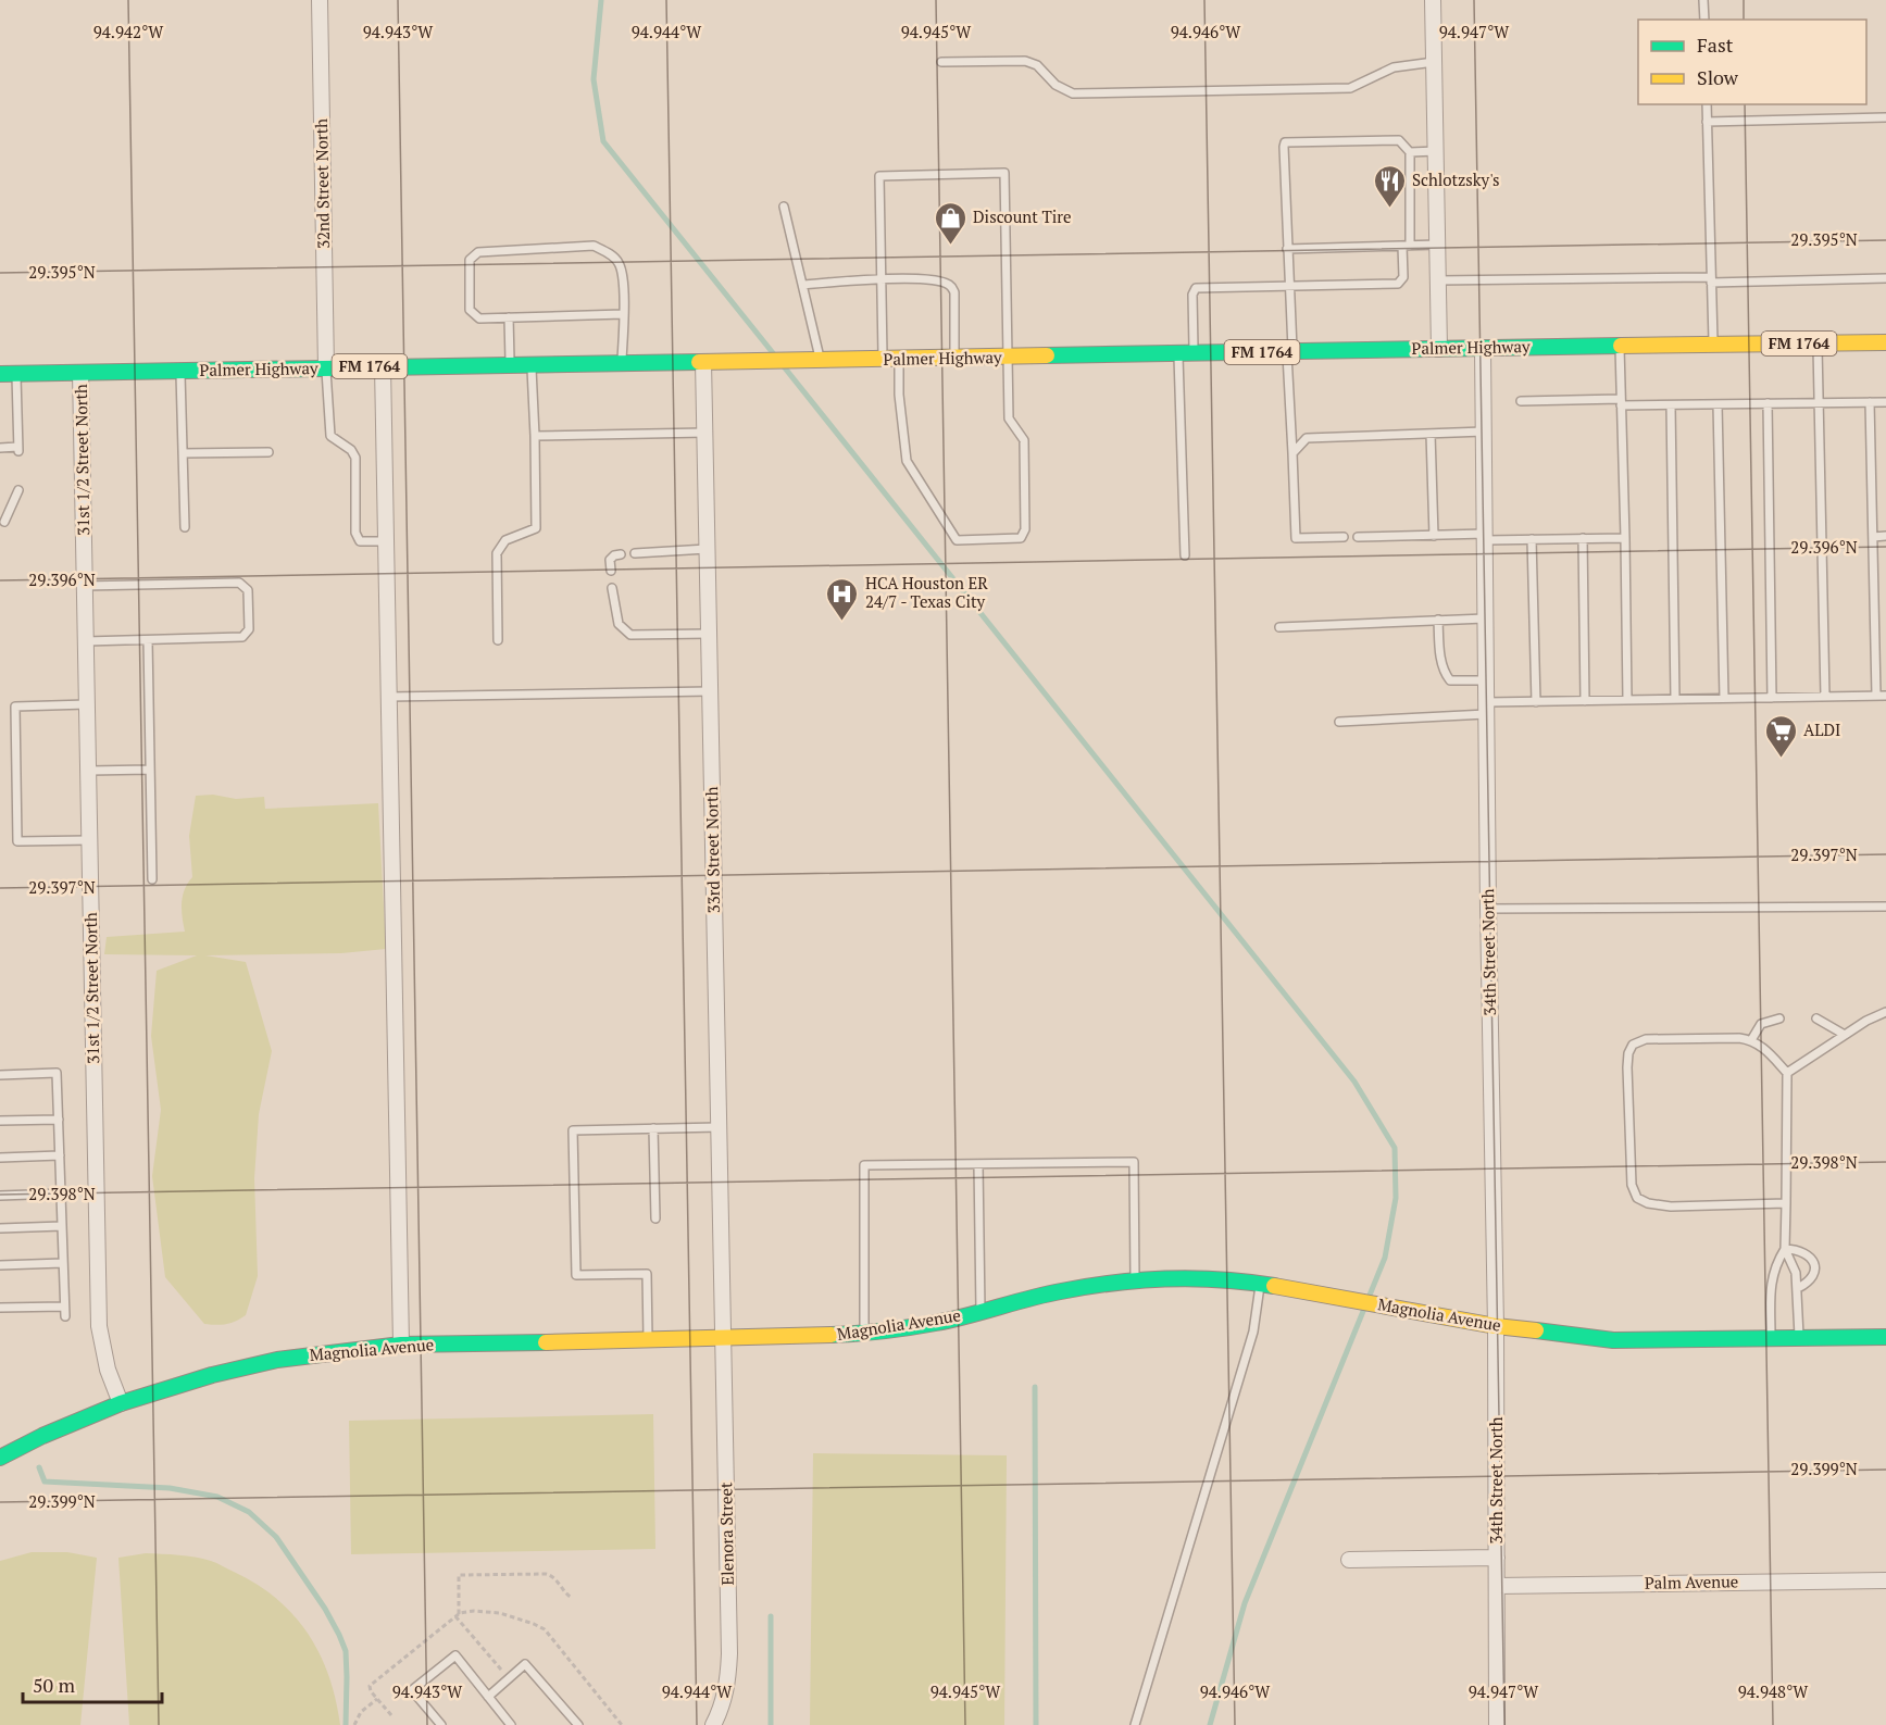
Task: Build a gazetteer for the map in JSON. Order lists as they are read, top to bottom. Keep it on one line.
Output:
{"streets":{"street":["32nd Street North","FM 1764","Palmer Highway","31st 1/2 Street North","33rd Street North","34th Street North","Magnolia Avenue","Elenora Street","Palm Avenue"]},"crossings":[["32nd Street North","Palmer Highway"],["Palmer Highway","31st 1/2 Street North"],["Palmer Highway","33rd Street North"],["Palmer Highway","34th Street North"],["31st 1/2 Street North","Magnolia Avenue"],["33rd Street North","Magnolia Avenue"],["33rd Street North","Elenora Street"],["34th Street North","Magnolia Avenue"],["34th Street North","Palm Avenue"],["Magnolia Avenue","Elenora Street"]],"places":{"restaurant":["Schlotzsky's"],"shop":["Discount Tire"],"hospital":["HCA Houston ER 24/7 - Texas City"],"supermarket":["ALDI"]},"legend":["Fast","Slow"],"scale_bar":"50 m","coordinates":["94.942°W","94.943°W","94.944°W","94.945°W","94.946°W","94.947°W","29.395°N","29.396°N","29.397°N","29.398°N","29.399°N","94.948°W"]}
